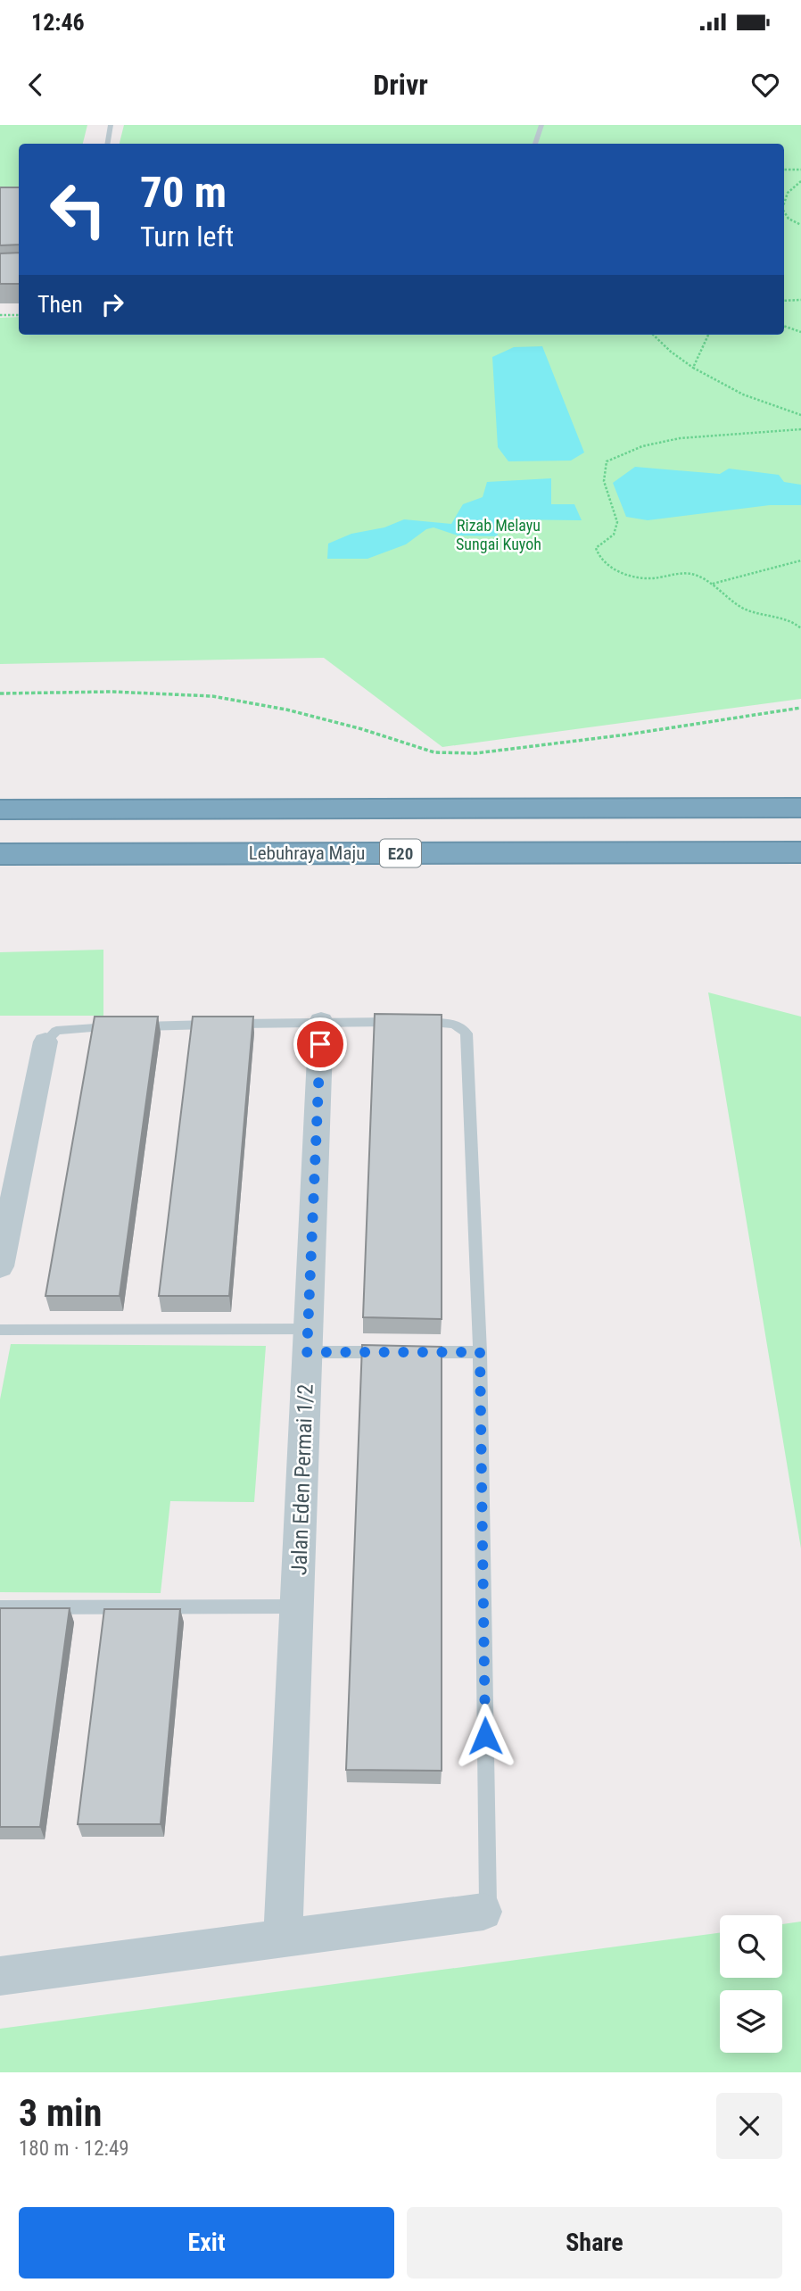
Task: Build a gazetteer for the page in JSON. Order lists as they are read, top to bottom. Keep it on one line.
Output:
{"streets":{"highway":["Lebuhraya Maju","E20"],"street":["Jalan Eden Permai 1/2"]},"parks":["Rizab Melayu Sungai Kuyoh"],"page":{"status":"12:46","header":"Drivr","turn":["70 m","Turn left"],"then":"Then","heading":["3 min","180 m · 12:49"],"buttons":["Exit","Share"]}}
